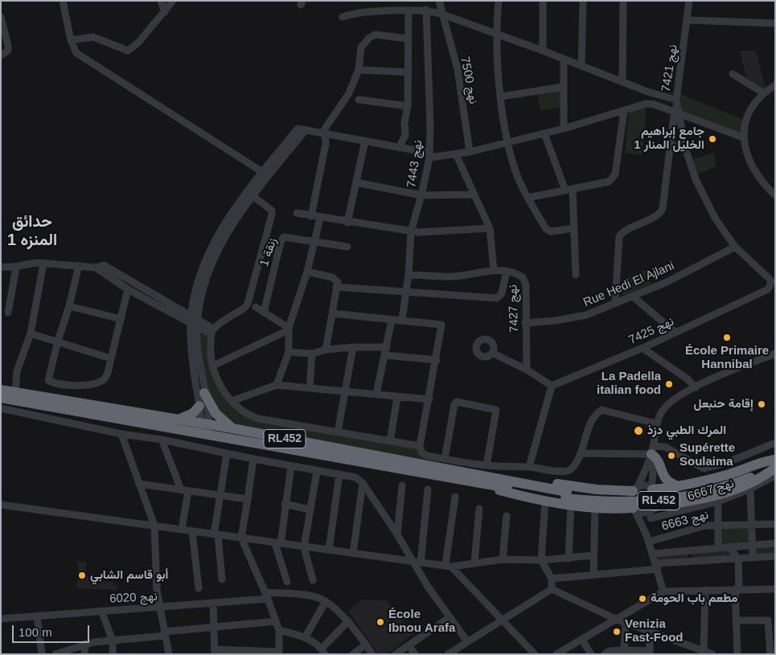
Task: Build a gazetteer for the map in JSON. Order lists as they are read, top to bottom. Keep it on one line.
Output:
{"streets":{"highway":["RL452"],"street":["نهج 7421","نهج 7500","نهج 7443","زنقة 1","Rue Hedi El Ajlani","نهج 7427","نهج 7425","نهج 6667","نهج 6663","نهج 6020"]},"crossings":[["نهج 7421","Rue Hedi El Ajlani"],["نهج 7421","نهج 7425"],["نهج 7443","نهج 7427"],["Rue Hedi El Ajlani","نهج 7427"],["Rue Hedi El Ajlani","نهج 7425"]],"districts":["حدائق المنزه 1"],"places":["جامع إبراهيم الخليل المنار 1","École Primaire Hannibal","La Padella italian food","إقامة حنبعل","المرك الطبي دزذ","Supérette Soulaima","أبو قاسم الشابي","مطعم باب الحومة","École Ibnou Arafa","Venizia Fast-Food"],"scale_bar":"100 m"}
